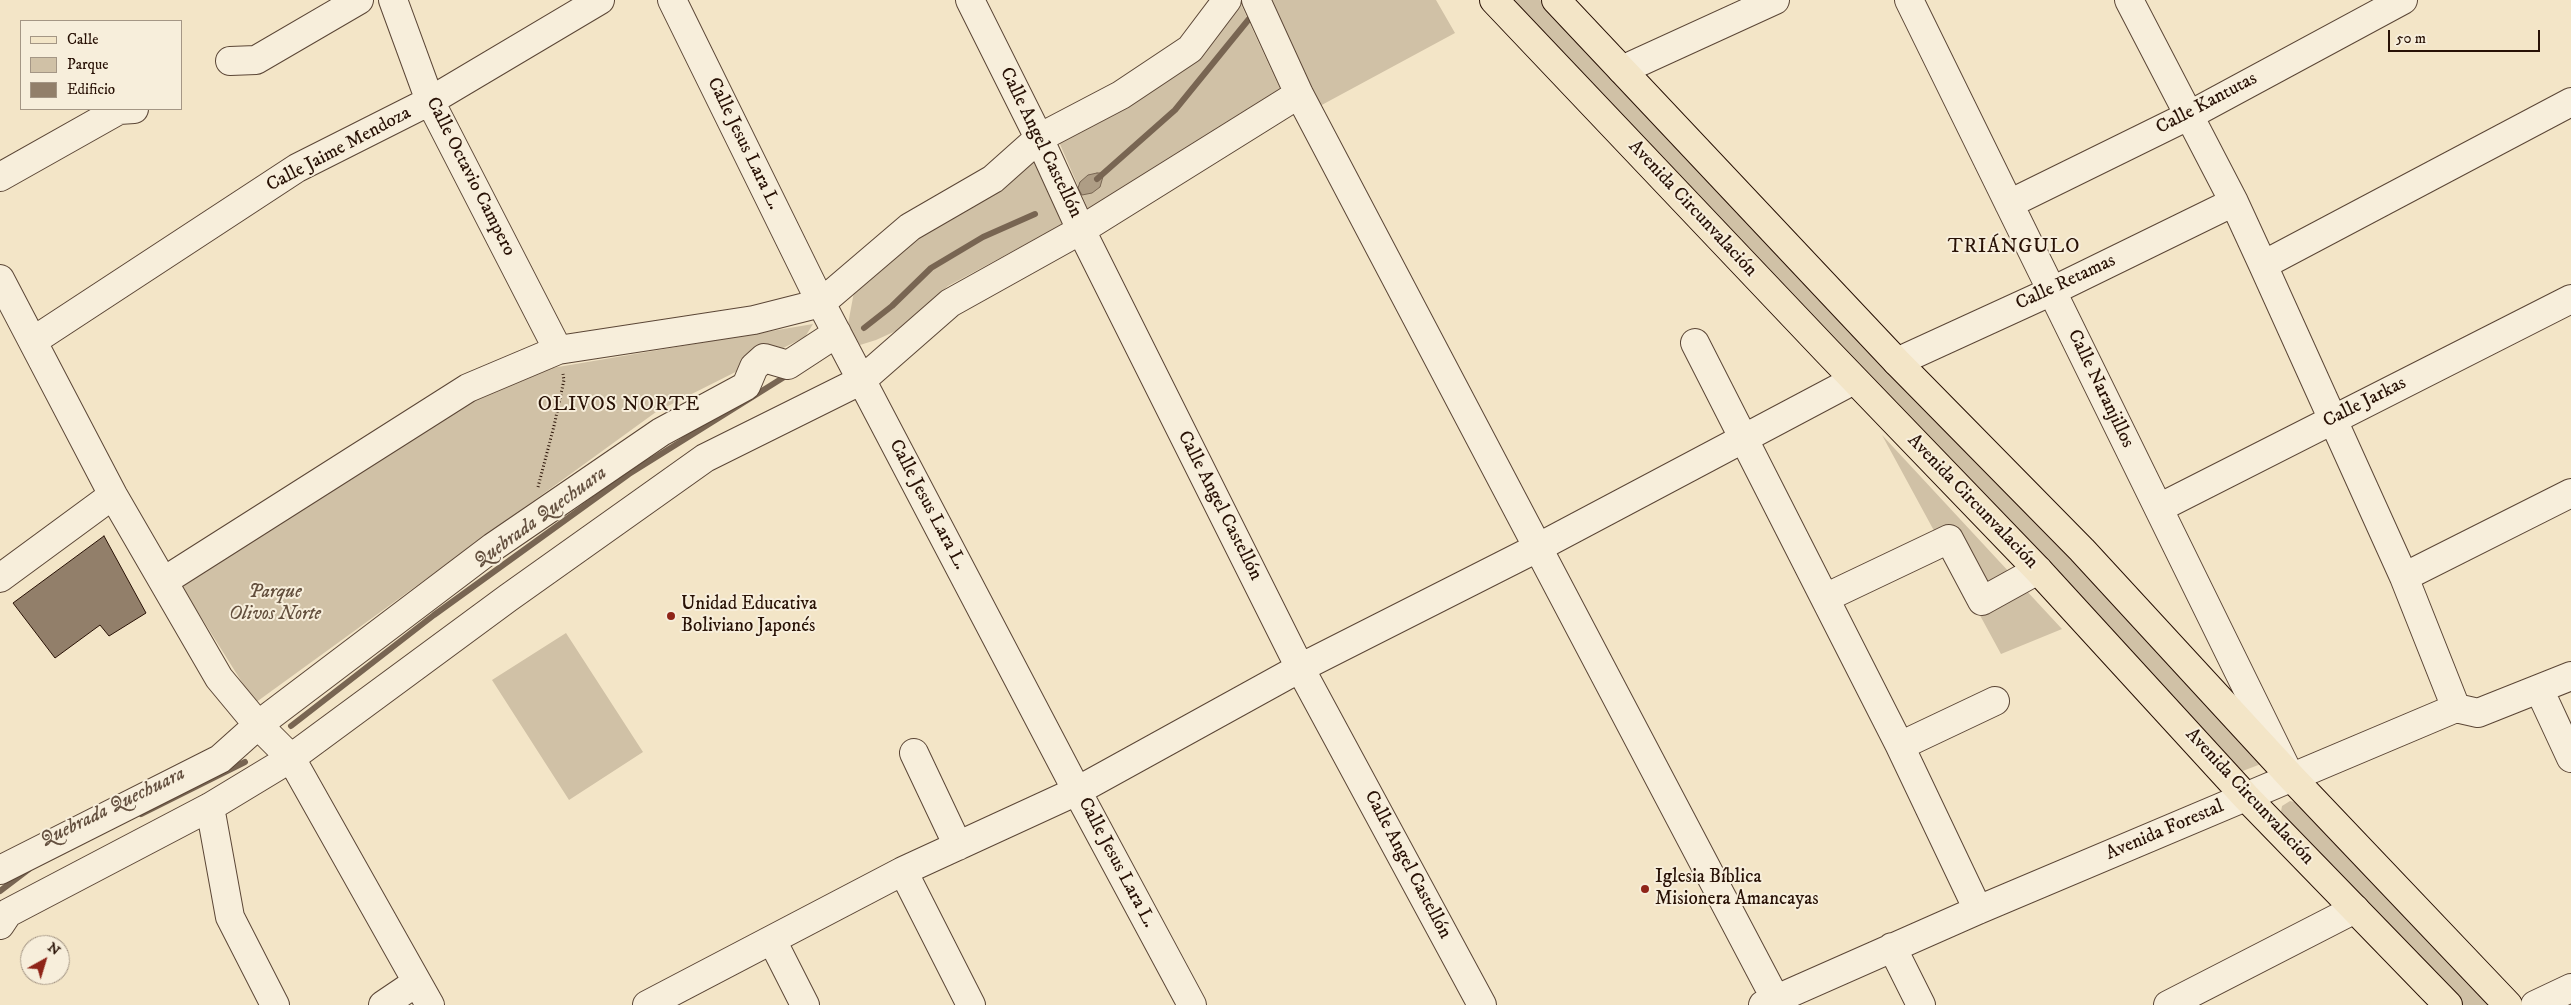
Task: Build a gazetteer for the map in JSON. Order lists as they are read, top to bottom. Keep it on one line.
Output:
{"streets":{"main road":["Avenida Circunvalación"],"street":["Calle Kantutas","Calle Angel Castellón","Calle Jesus Lara L.","Calle Jaime Mendoza","Calle Octavio Campero","Calle Retamas","Calle Naranjillos","Calle Jarkas","Avenida Forestal"]},"crossings":[["Calle Kantutas","Calle Naranjillos"],["Calle Jaime Mendoza","Calle Octavio Campero"],["Avenida Circunvalación","Avenida Forestal"],["Calle Retamas","Calle Naranjillos"],["Calle Naranjillos","Calle Jarkas"],["Calle Naranjillos","Avenida Forestal"]],"districts":["TRIÁNGULO","OLIVOS NORTE"],"water":["Quebrada Quechuara"],"parks":["Parque Olivos Norte"],"places":["Unidad Educativa Boliviano Japonés","Iglesia Bíblica Misionera Amancayas"],"legend":["Calle","Parque","Edificio"],"scale_bar":"50 m","north":"top right"}
